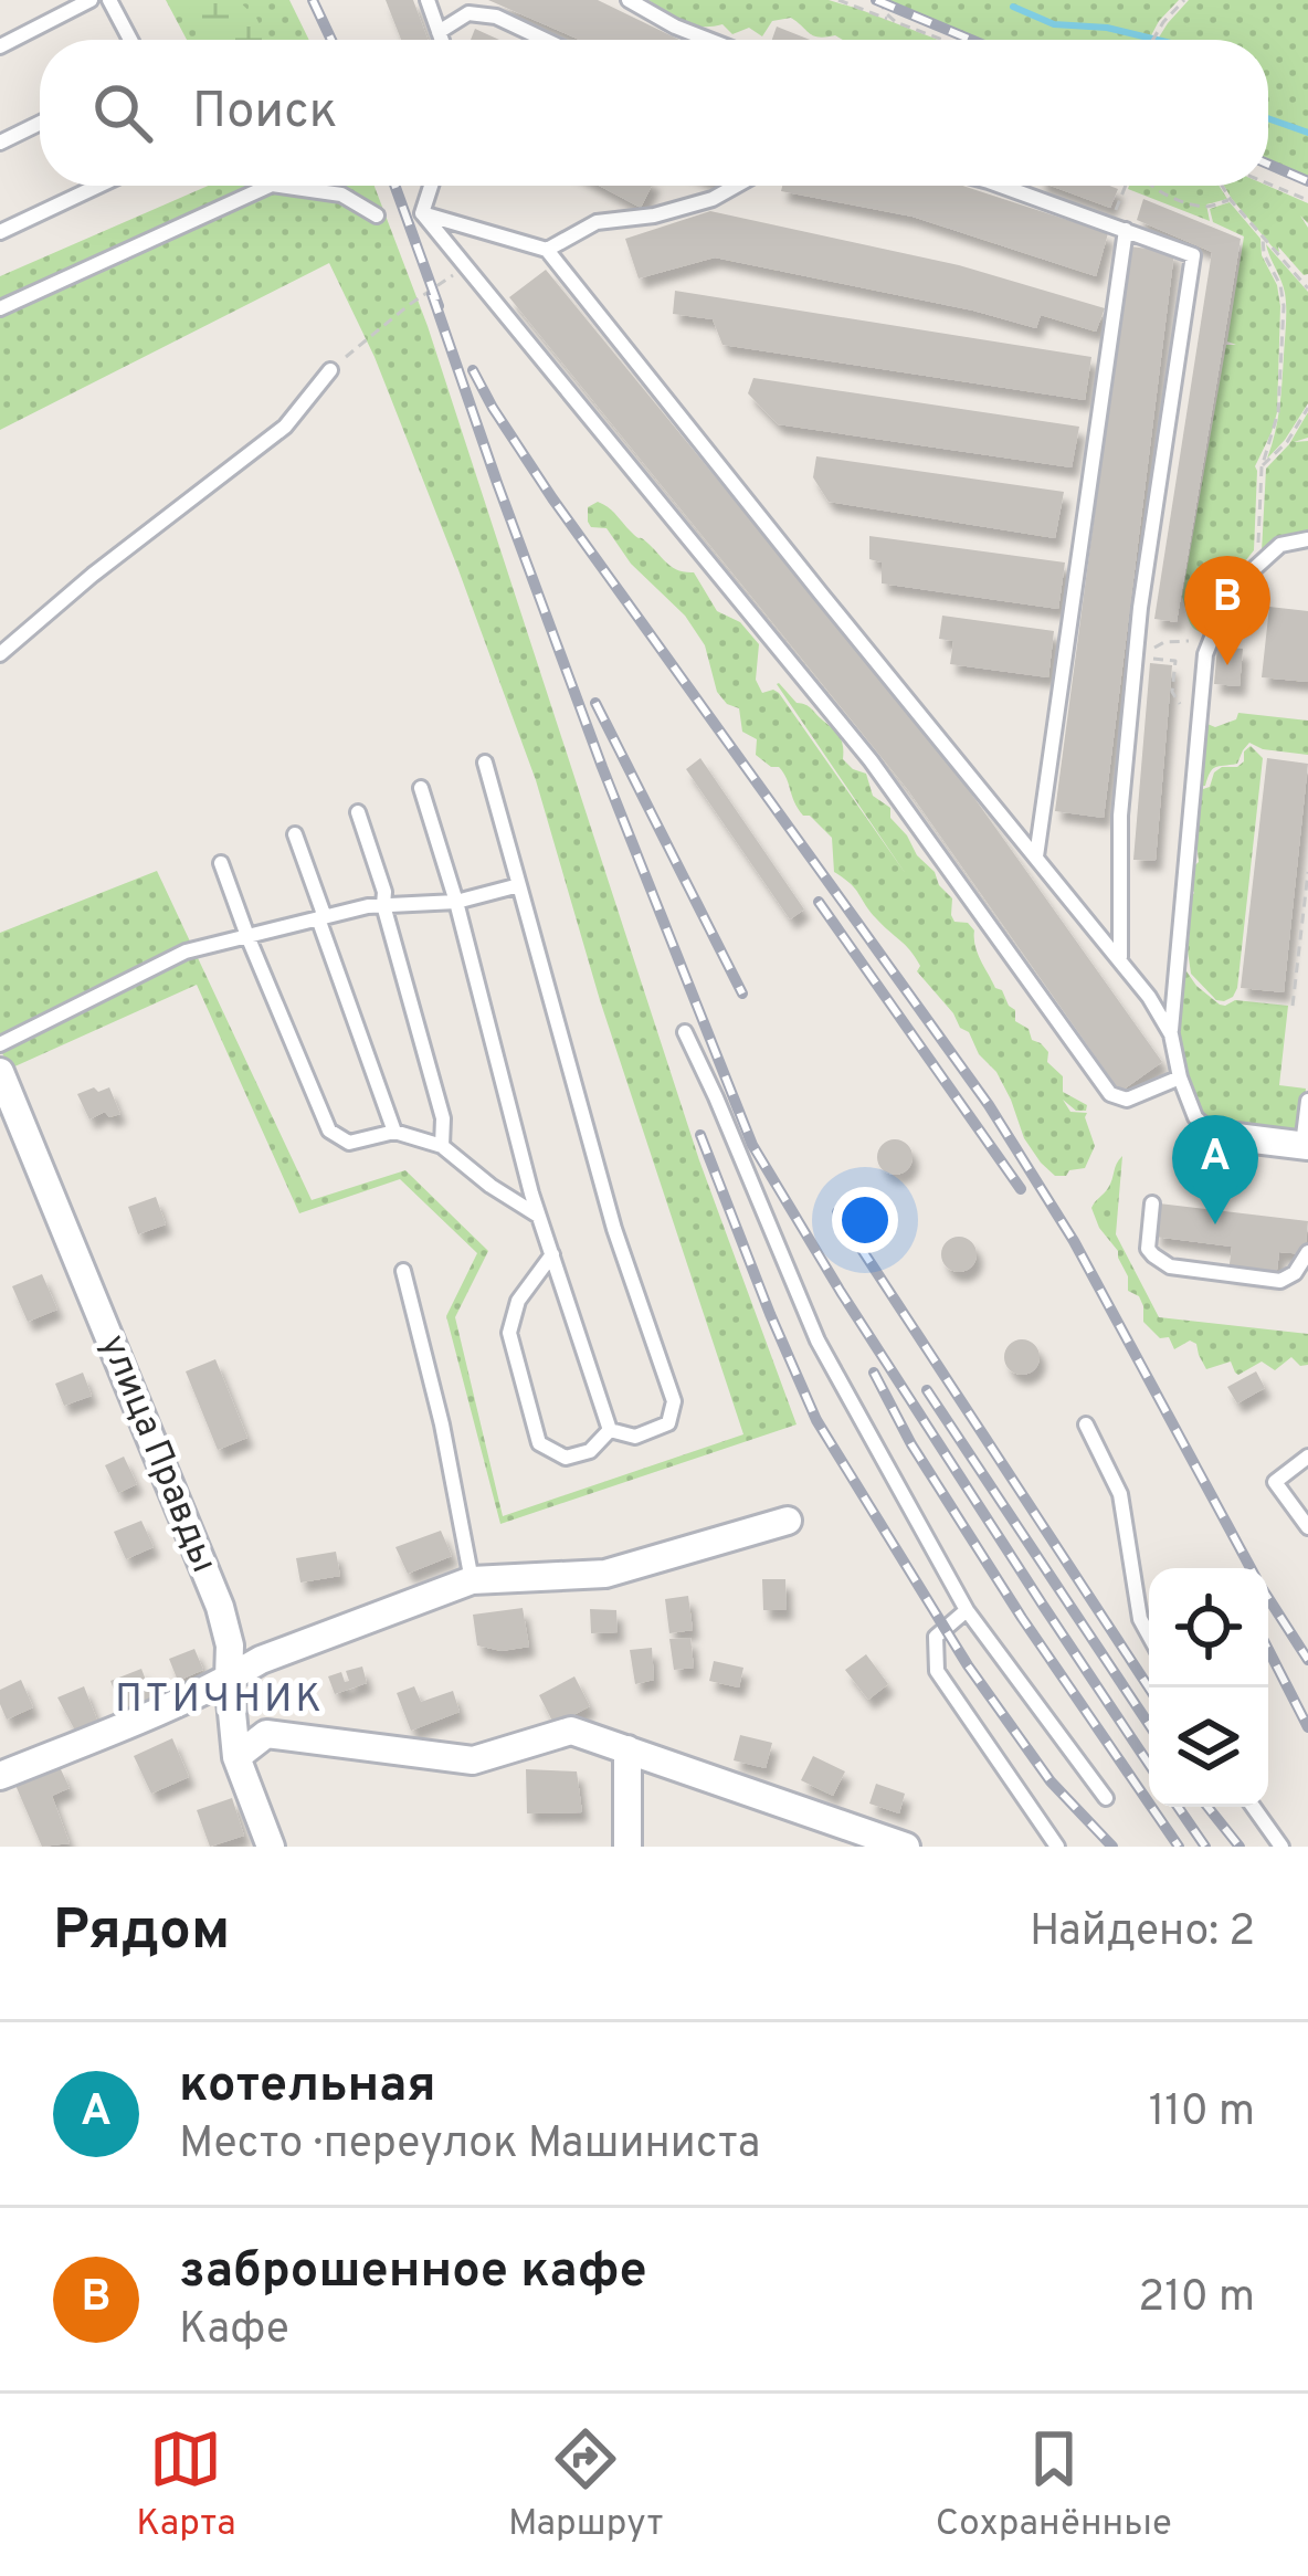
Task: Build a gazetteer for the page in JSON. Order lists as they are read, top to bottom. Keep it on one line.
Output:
{"streets":{"street":["улица Правды"]},"districts":["ПТИЧНИК"],"page":{"search":"Поиск","pins":["B","A"],"heading":["Рядом","Найдено: 2"],"list":[{"mark":"A","name":"котельная","note":"Место · переулок Машиниста","value":"110 m"},{"mark":"B","name":"заброшенное кафе","note":"Кафе","value":"210 m"}],"nav":["Карта","Маршрут","Сохранённые"]}}
